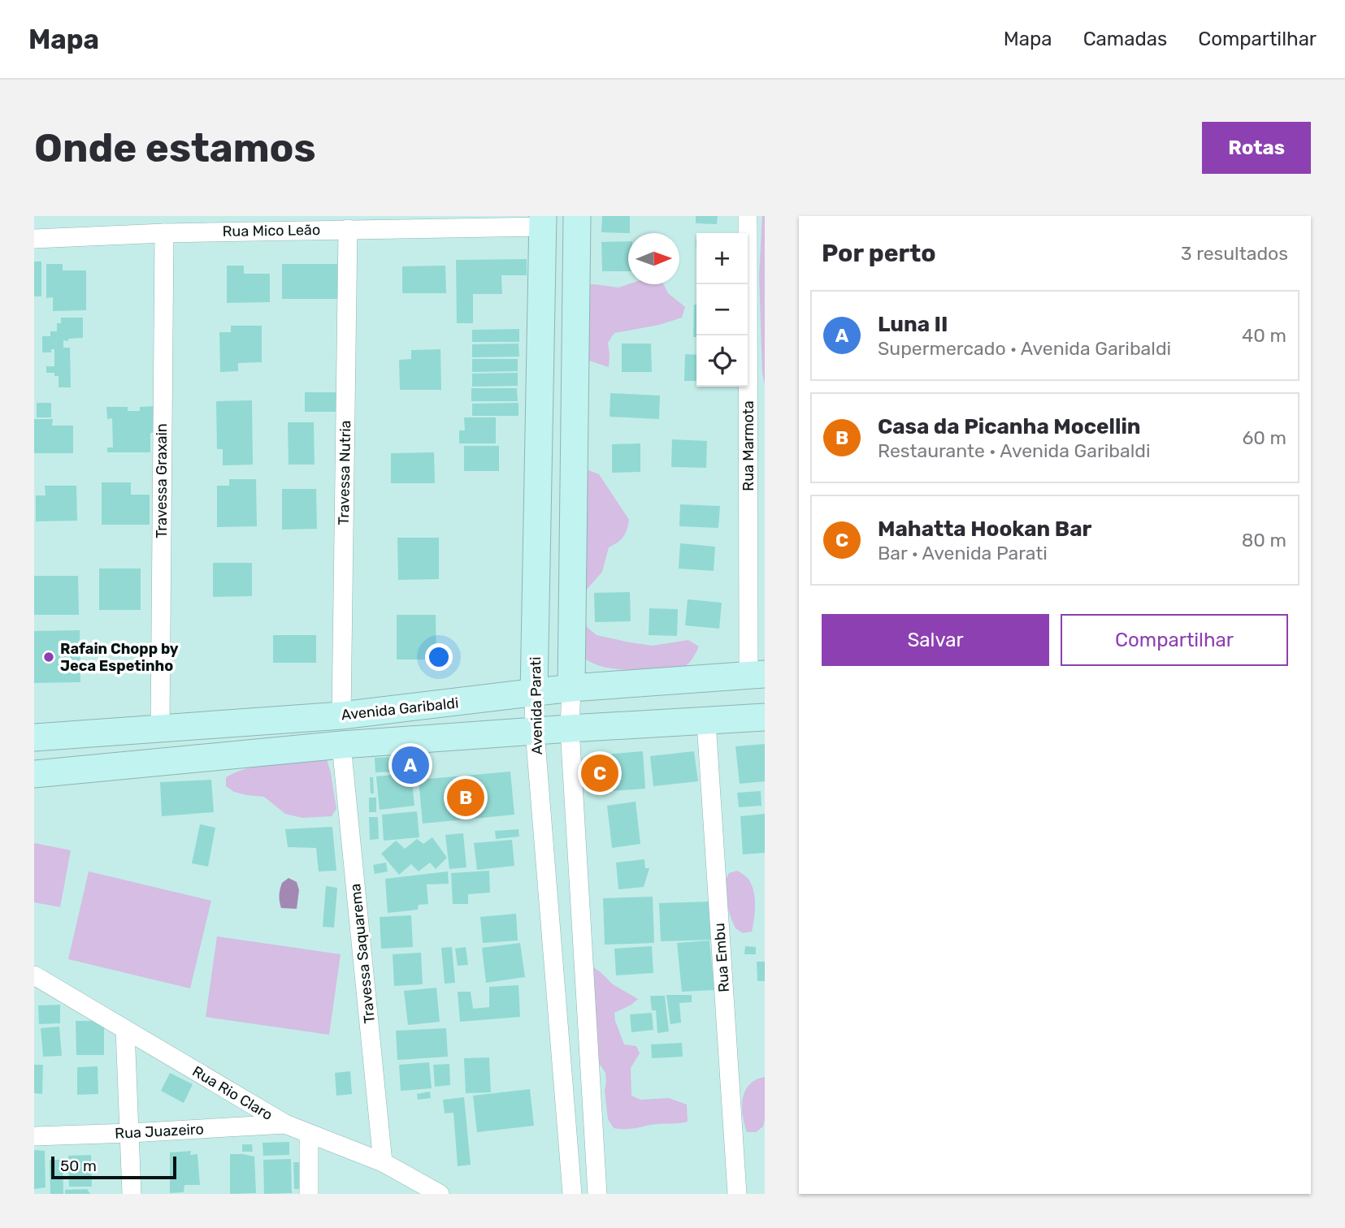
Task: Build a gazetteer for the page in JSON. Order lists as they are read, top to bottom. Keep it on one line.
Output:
{"streets":{"main road":["Avenida Parati","Avenida Garibaldi"],"street":["Rua Mico Leão","Rua Marmota","Travessa Nutria","Travessa Graxain","Travessa Saquarema","Rua Embu","Rua Rio Claro","Rua Juazeiro"]},"crossings":[["Rua Mico Leão","Travessa Nutria"],["Rua Mico Leão","Travessa Graxain"],["Rua Mico Leão","Avenida Parati"],["Rua Marmota","Avenida Garibaldi"],["Travessa Nutria","Avenida Garibaldi"],["Travessa Graxain","Avenida Garibaldi"],["Avenida Parati","Avenida Garibaldi"],["Avenida Garibaldi","Travessa Saquarema"],["Avenida Garibaldi","Rua Embu"],["Travessa Saquarema","Rua Rio Claro"],["Rua Rio Claro","Rua Juazeiro"]],"places":["Rafain Chopp by Jeca Espetinho"],"scale_bar":"50 m","north":"right","page":{"header":"Mapa","nav":["Mapa","Camadas","Compartilhar"],"buttons":["Rotas",["Salvar","Compartilhar"]],"title":"Onde estamos","heading":["Por perto","3 resultados"],"map_buttons":["+","−"],"list":[{"mark":"A","name":"Luna II","note":"Supermercado · Avenida Garibaldi","value":"40 m"},{"mark":"B","name":"Casa da Picanha Mocellin","note":"Restaurante · Avenida Garibaldi","value":"60 m"},{"mark":"C","name":"Mahatta Hookan Bar","note":"Bar · Avenida Parati","value":"80 m"}],"pins":["A","C","B"],"scale":"50 m"}}
